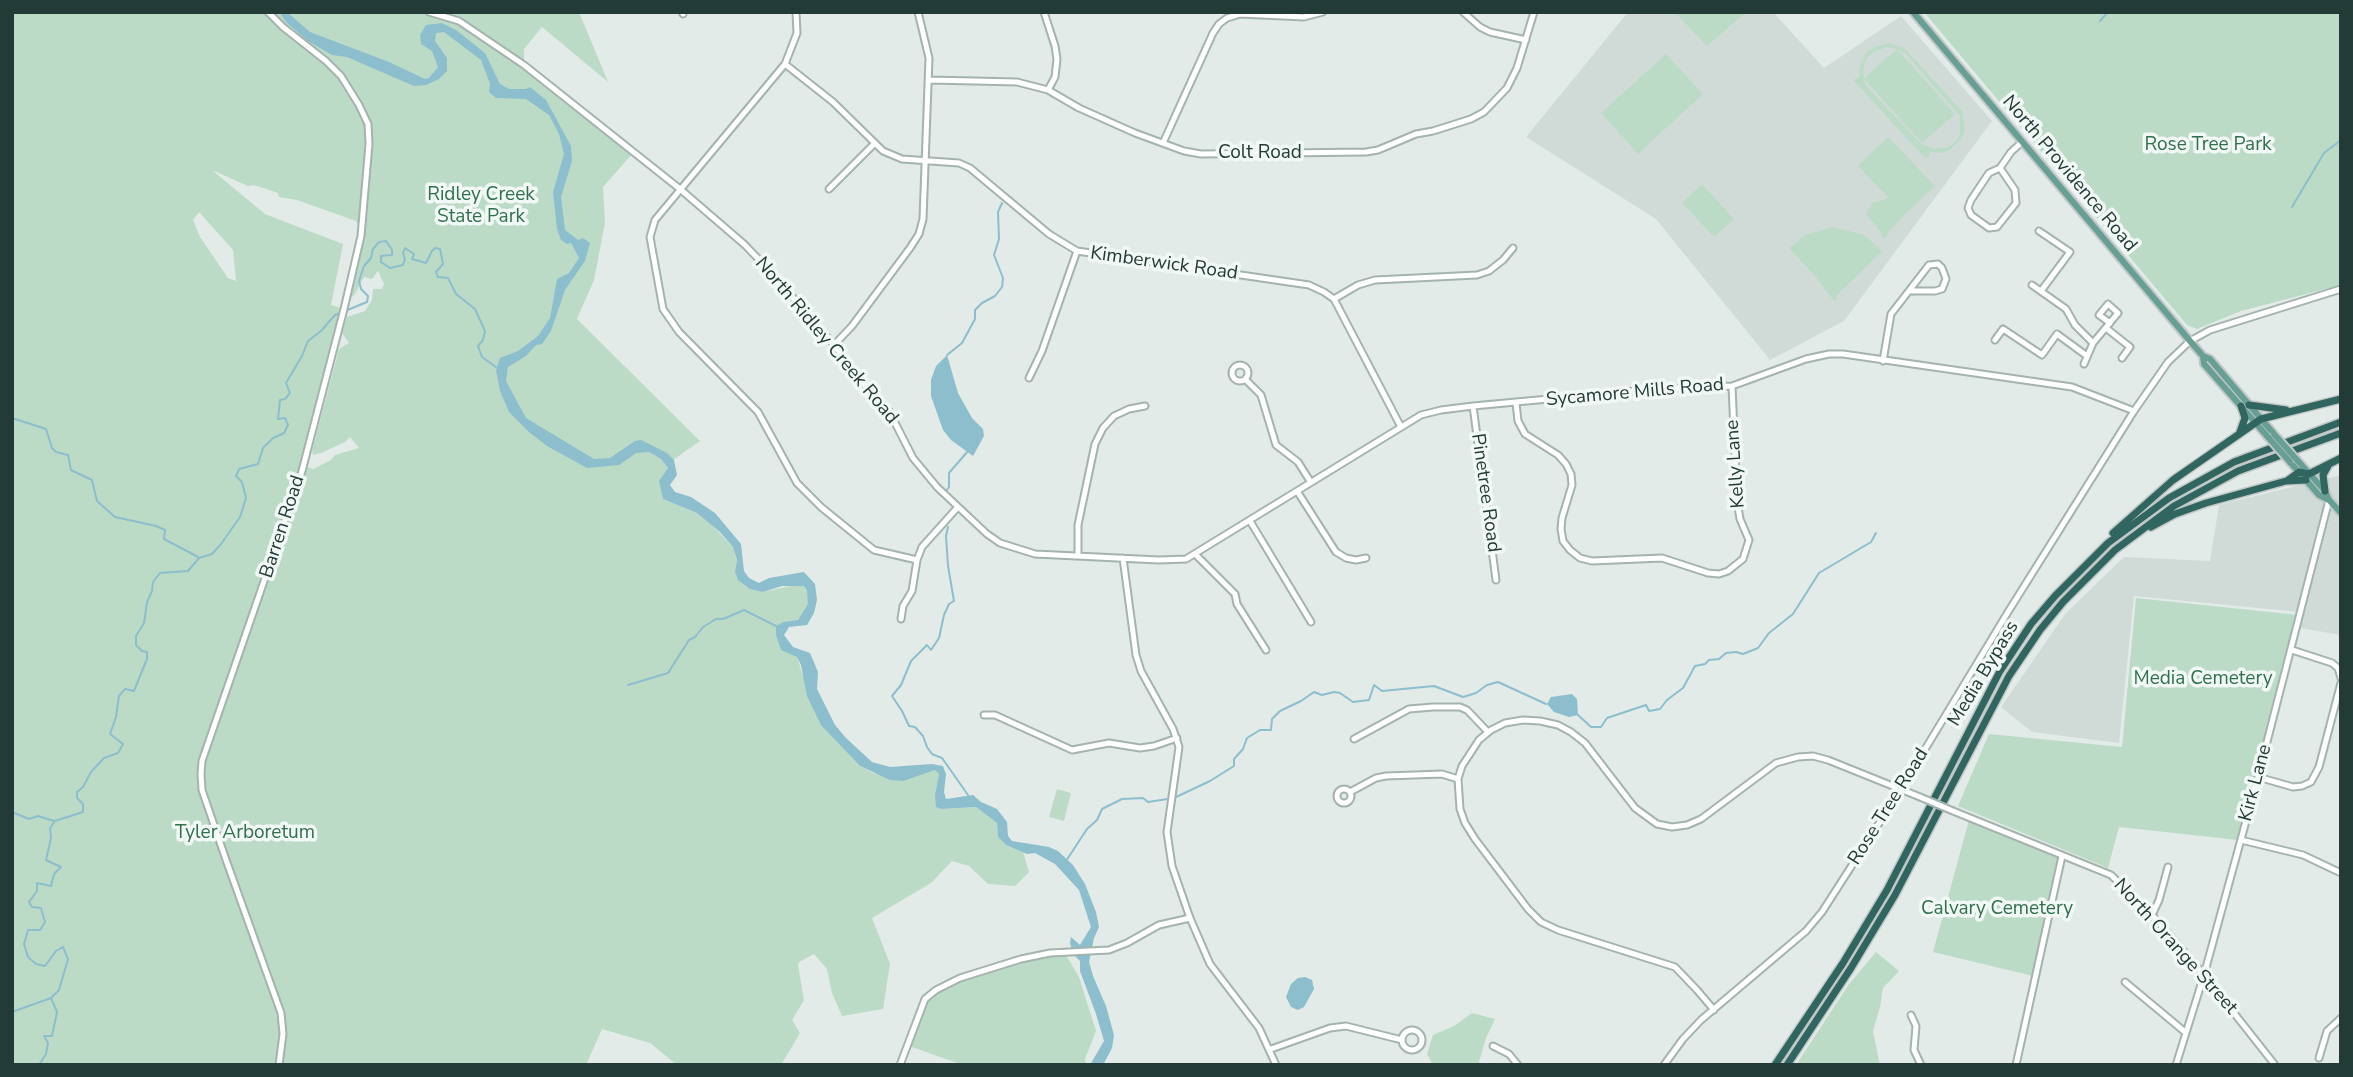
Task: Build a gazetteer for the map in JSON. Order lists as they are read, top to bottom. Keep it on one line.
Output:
{"streets":{"highway":["Media Bypass"],"main road":["North Providence Road"],"street":["Colt Road","Kimberwick Road","North Ridley Creek Road","Sycamore Mills Road","Kelly Lane","Pinetree Road","Barren Road","Kirk Lane","Rose Tree Road","North Orange Street"]},"crossings":[["North Providence Road","Rose Tree Road"],["North Ridley Creek Road","Sycamore Mills Road"],["Sycamore Mills Road","Kelly Lane"],["Sycamore Mills Road","Pinetree Road"],["Sycamore Mills Road","Rose Tree Road"],["Kirk Lane","North Orange Street"],["Rose Tree Road","North Orange Street"]],"parks":["Rose Tree Park","Ridley Creek State Park","Media Cemetery","Tyler Arboretum","Calvary Cemetery"]}
